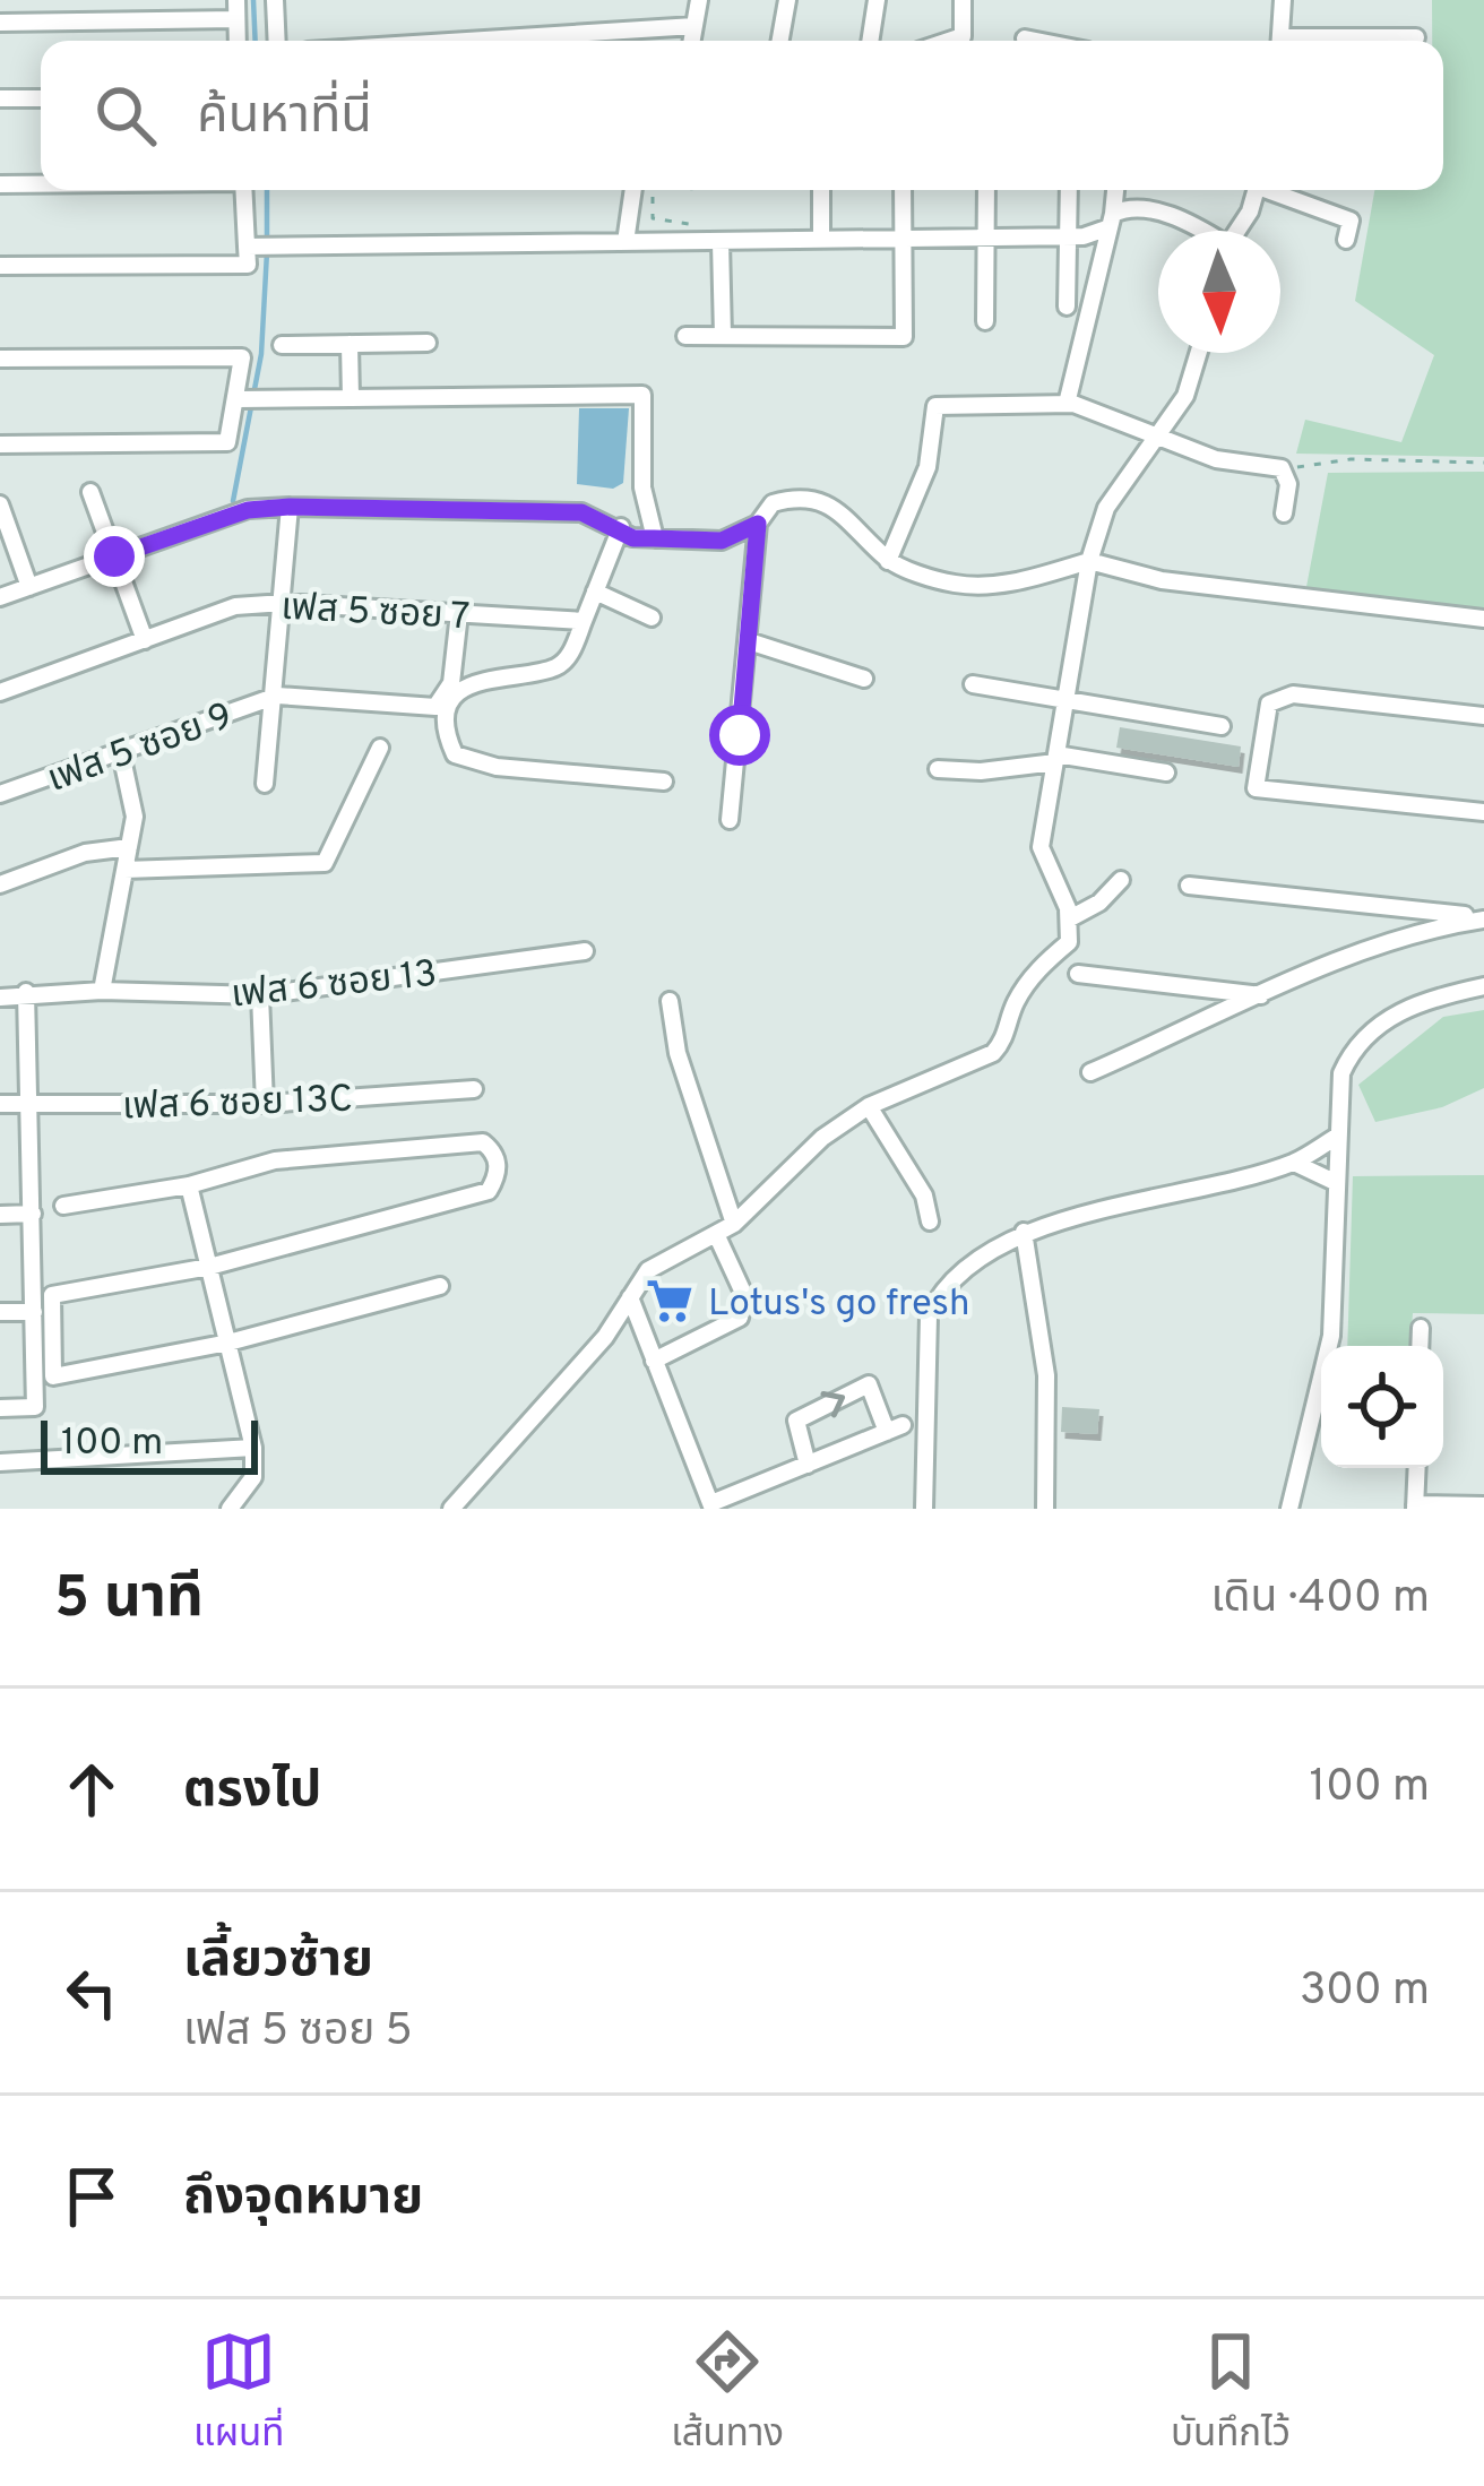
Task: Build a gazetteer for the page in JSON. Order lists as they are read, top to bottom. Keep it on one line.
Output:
{"streets":{"street":["เฟส 5 ซอย 7","เฟส 5 ซอย 9","เฟส 6 ซอย 13","เฟส 6 ซอย 13C"]},"places":{"supermarket":["Lotus's go fresh"]},"scale_bar":"100 m","north":"bottom","page":{"search":"ค้นหาที่นี่","scale":"100 m","heading":["5 นาที","เดิน · 400 m"],"list":[["ตรงไป","100 m"],["เลี้ยวซ้าย","เฟส 5 ซอย 5","300 m"],"ถึงจุดหมาย"],"nav":["แผนที่","เส้นทาง","บันทึกไว้"]}}
